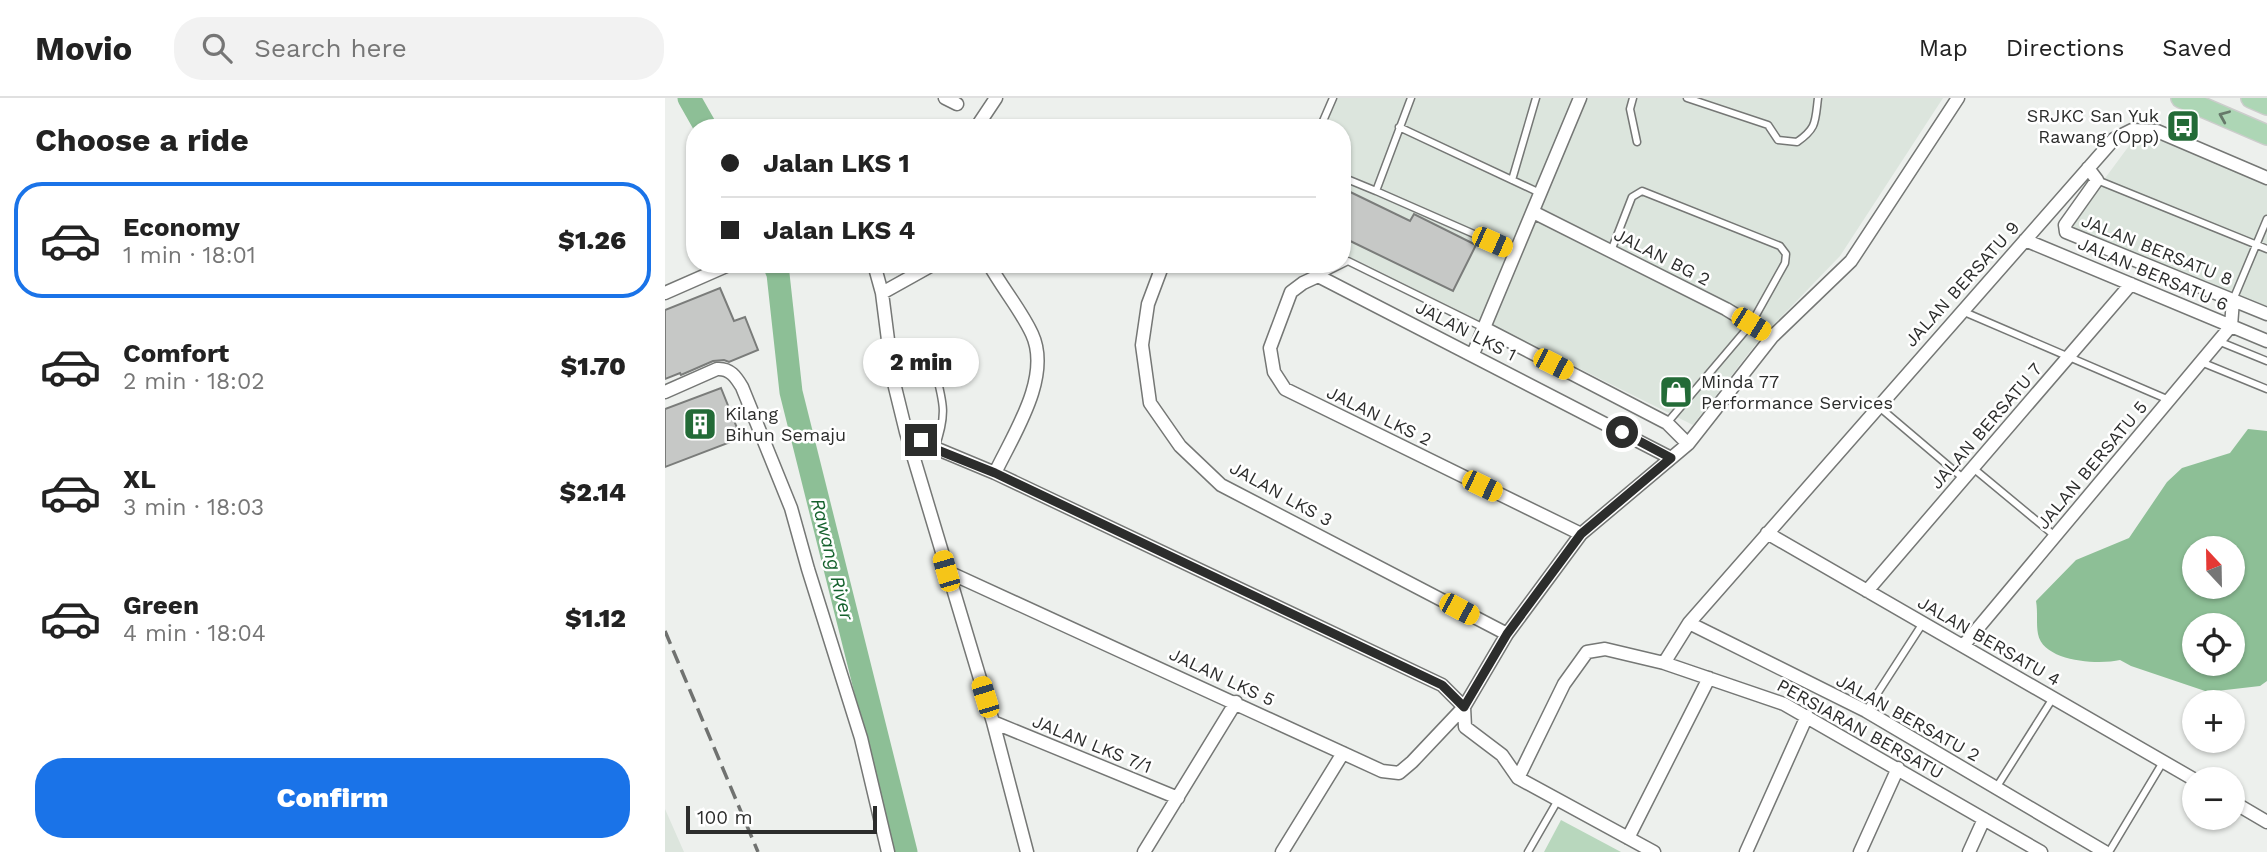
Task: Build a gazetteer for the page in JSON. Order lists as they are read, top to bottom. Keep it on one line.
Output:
{"streets":{"street":["JALAN BERSATU 8","JALAN BG 2","JALAN BERSATU 6","JALAN BERSATU 9","JALAN LKS 1","JALAN LKS 2","JALAN BERSATU 7","JALAN BERSATU 5","JALAN LKS 3","JALAN BERSATU 4","JALAN LKS 5","JALAN BERSATU 2","PERSIARAN BERSATU","JALAN LKS 7/1"]},"crossings":[["JALAN BERSATU 6","JALAN BERSATU 9"],["JALAN BERSATU 6","JALAN BERSATU 7"],["JALAN BERSATU 6","JALAN BERSATU 5"],["JALAN BERSATU 9","JALAN BERSATU 4"],["JALAN BERSATU 9","JALAN BERSATU 2"],["JALAN BERSATU 9","PERSIARAN BERSATU"],["JALAN LKS 1","JALAN LKS 2"],["JALAN BERSATU 7","JALAN BERSATU 4"],["JALAN BERSATU 5","JALAN BERSATU 4"]],"water":["Rawang River"],"places":{"bus stop":["SRJKC San Yuk Rawang (Opp)"],"shop":["Minda 77 Performance Services"],"building":["Kilang Bihun Semaju"]},"scale_bar":"100 m","north":"top","page":{"header":"Movio","search":"Search here","nav":["Map","Directions","Saved"],"heading":"Choose a ride","banner":["Jalan LKS 1","Jalan LKS 4"],"list":[{"name":"Economy","note":"1 min · 18:01","value":"$1.26"},{"name":"Comfort","note":"2 min · 18:02","value":"$1.70"},{"name":"XL","note":"3 min · 18:03","value":"$2.14"},{"name":"Green","note":"4 min · 18:04","value":"$1.12"}],"bubble":"2 min","map_buttons":["+","−"],"buttons":"Confirm","scale":"100 m"}}
